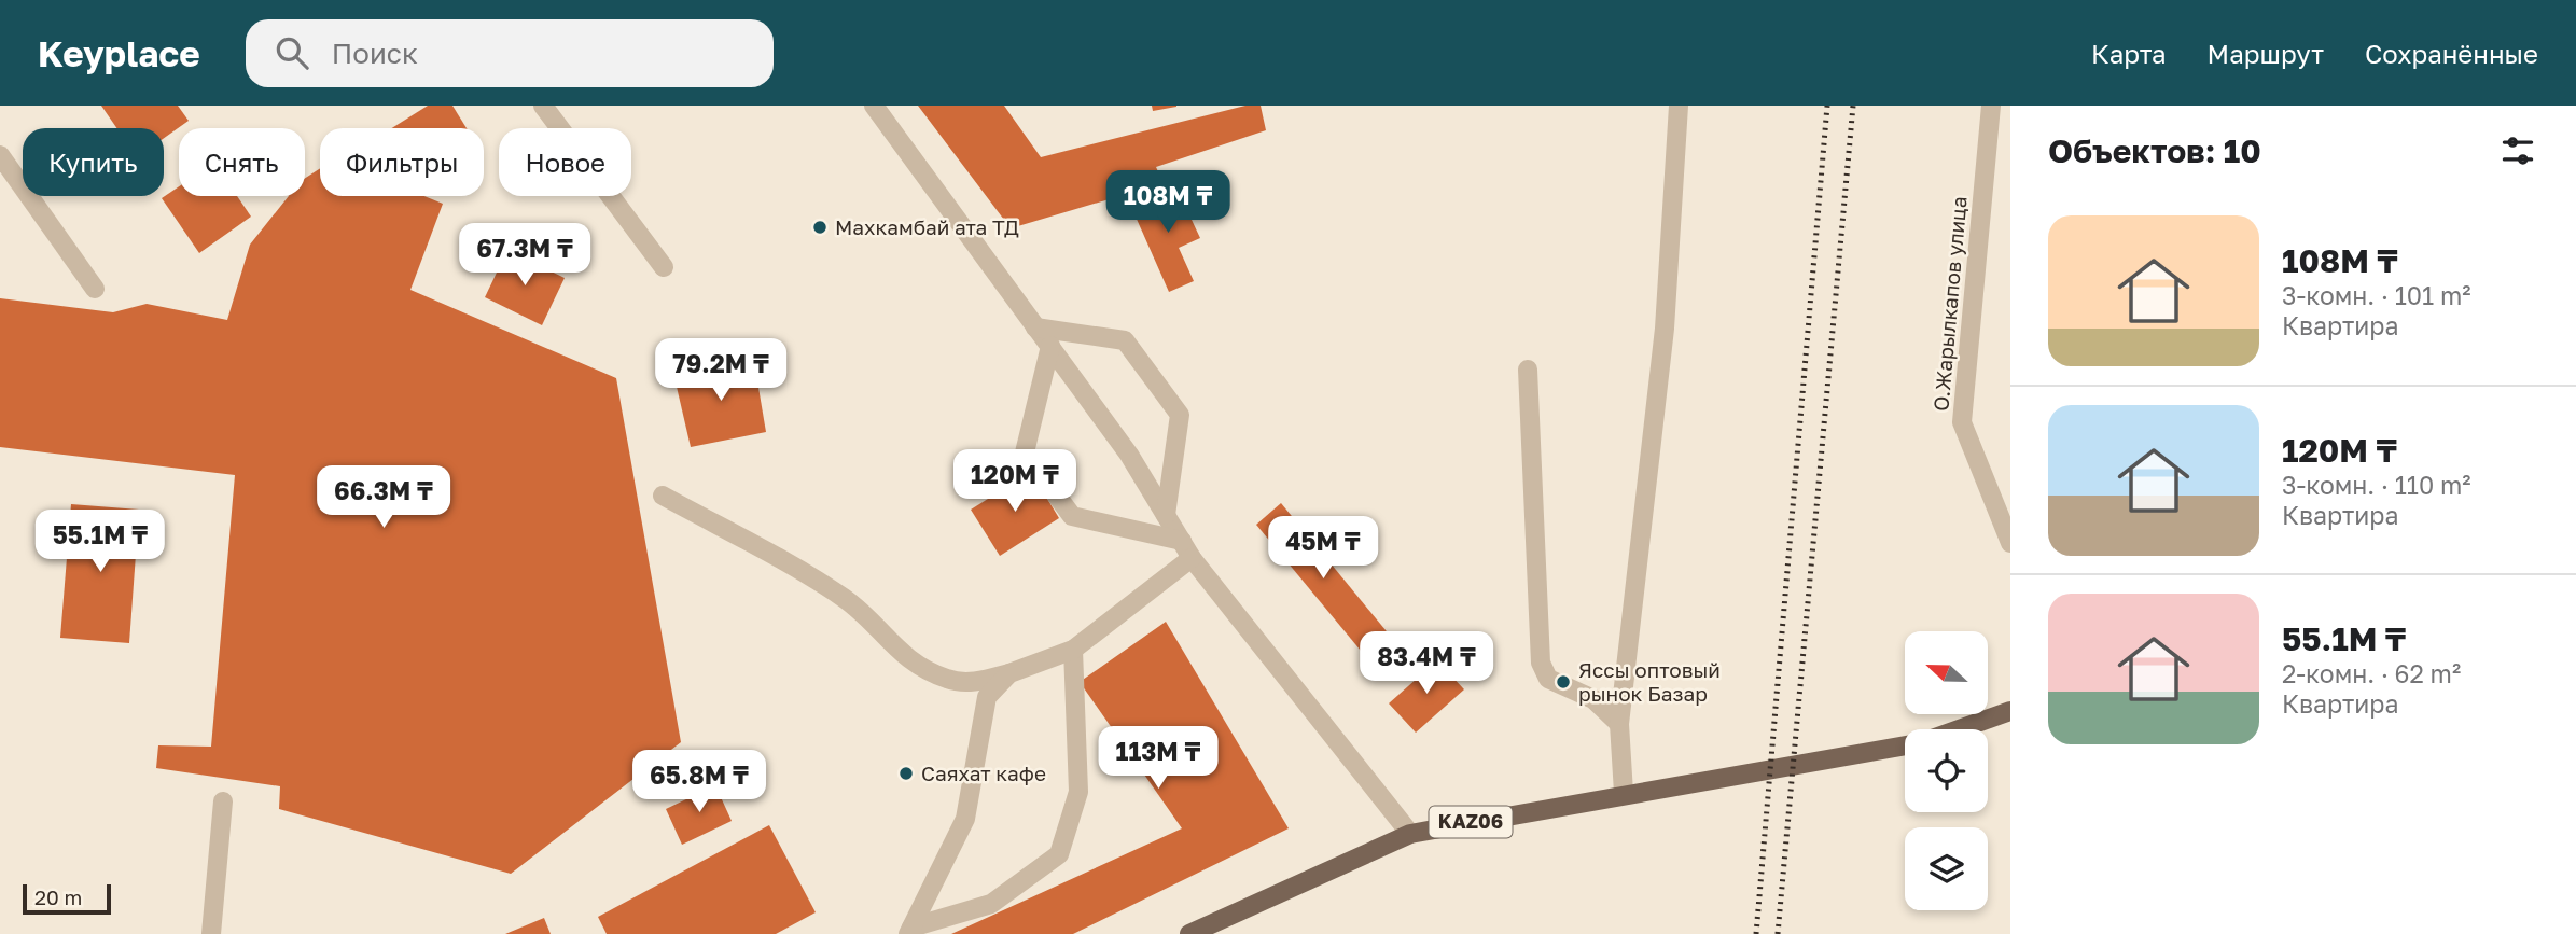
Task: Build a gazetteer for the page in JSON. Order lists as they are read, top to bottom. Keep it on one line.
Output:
{"streets":{"main road":["KАZ06"],"street":["О.Жарылкапов улица"]},"places":["Махкамбай ата ТД","Яссы оптовый рынок Базар","Саяхат кафе"],"scale_bar":"20 m","north":"left","page":{"header":"Keyplace","search":"Поиск","nav":["Карта","Маршрут","Сохранённые"],"heading":"Объектов: 10","chip":["Купить","Снять","Фильтры","Новое"],"price":["108M ₸","67.3M ₸","79.2M ₸","120M ₸","66.3M ₸","55.1M ₸","45M ₸","83.4M ₸","113M ₸","65.8M ₸"],"list":[{"name":"108M ₸","note":"3-комн. · 101 m² · Квартира"},{"name":"120M ₸","note":"3-комн. · 110 m² · Квартира"},{"name":"55.1M ₸","note":"2-комн. · 62 m² · Квартира"}],"scale":"20 m"}}
